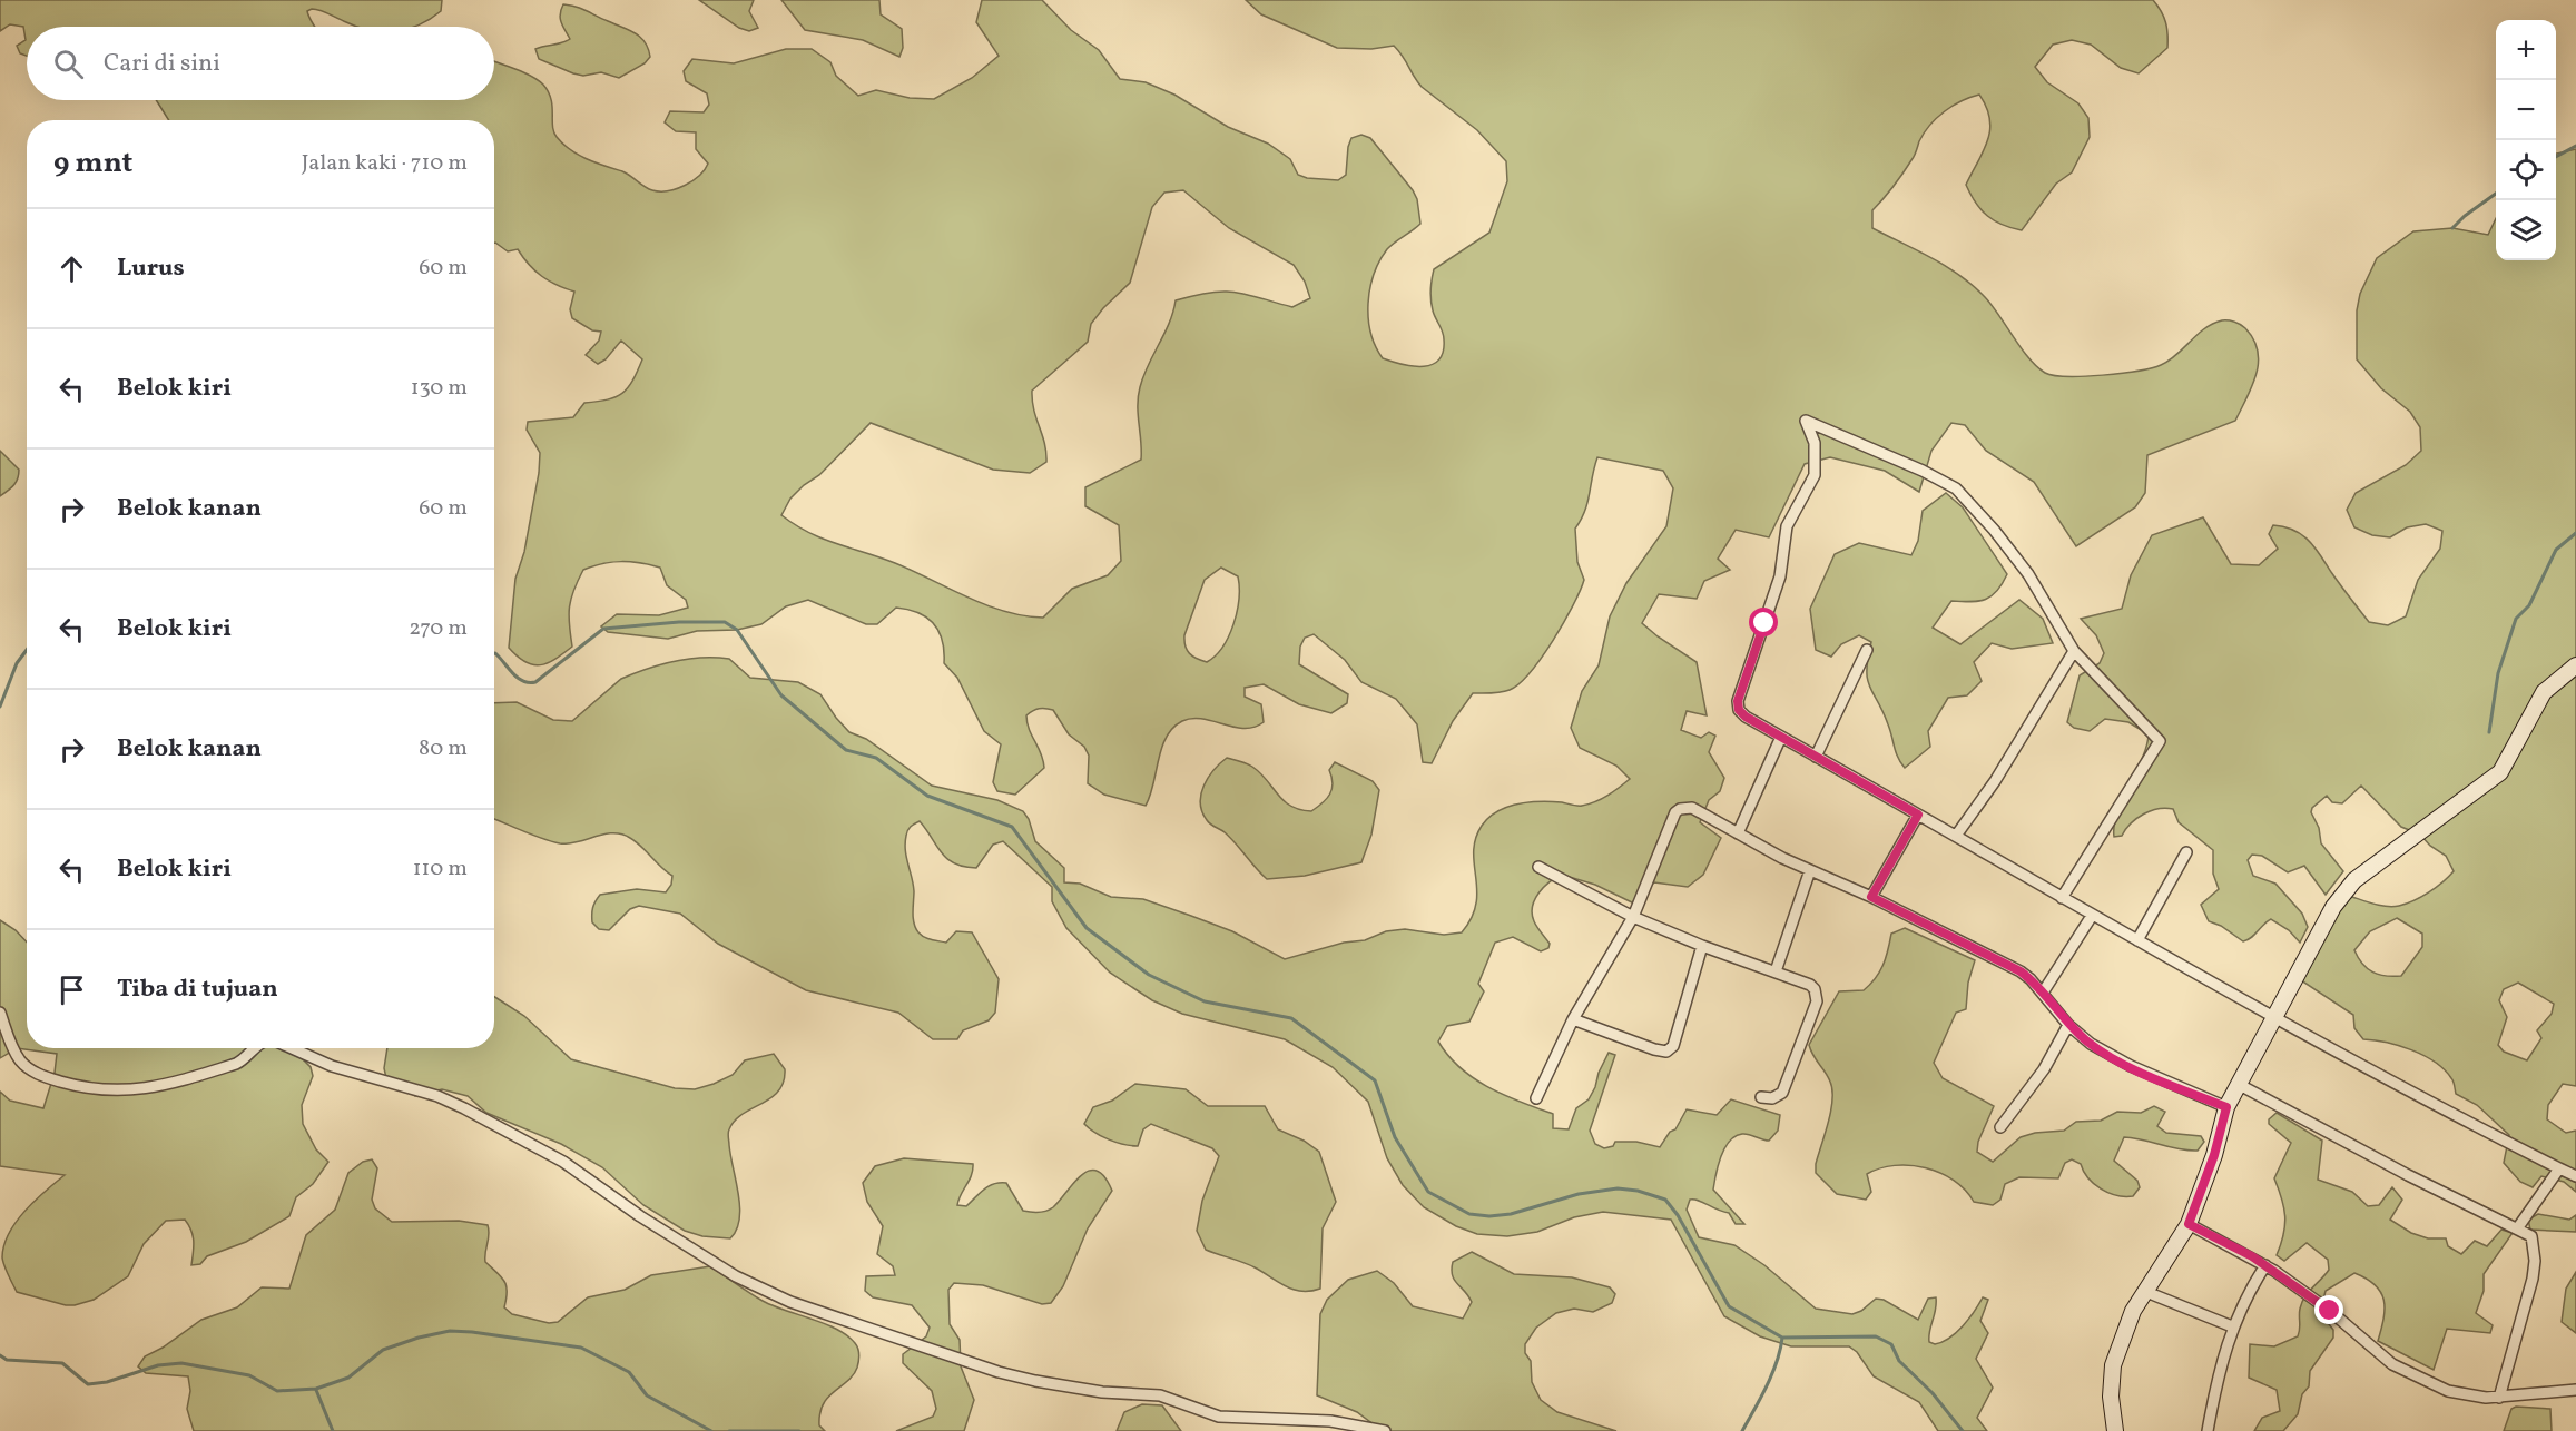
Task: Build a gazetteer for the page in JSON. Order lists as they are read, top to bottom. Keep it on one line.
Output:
{"page":{"map_buttons":["+","−"],"search":"Cari di sini","heading":["9 mnt","Jalan kaki · 710 m"],"list":[["Lurus","60 m"],["Belok kiri","130 m"],["Belok kanan","60 m"],["Belok kiri","270 m"],["Belok kanan","80 m"],["Belok kiri","110 m"],"Tiba di tujuan"]}}
